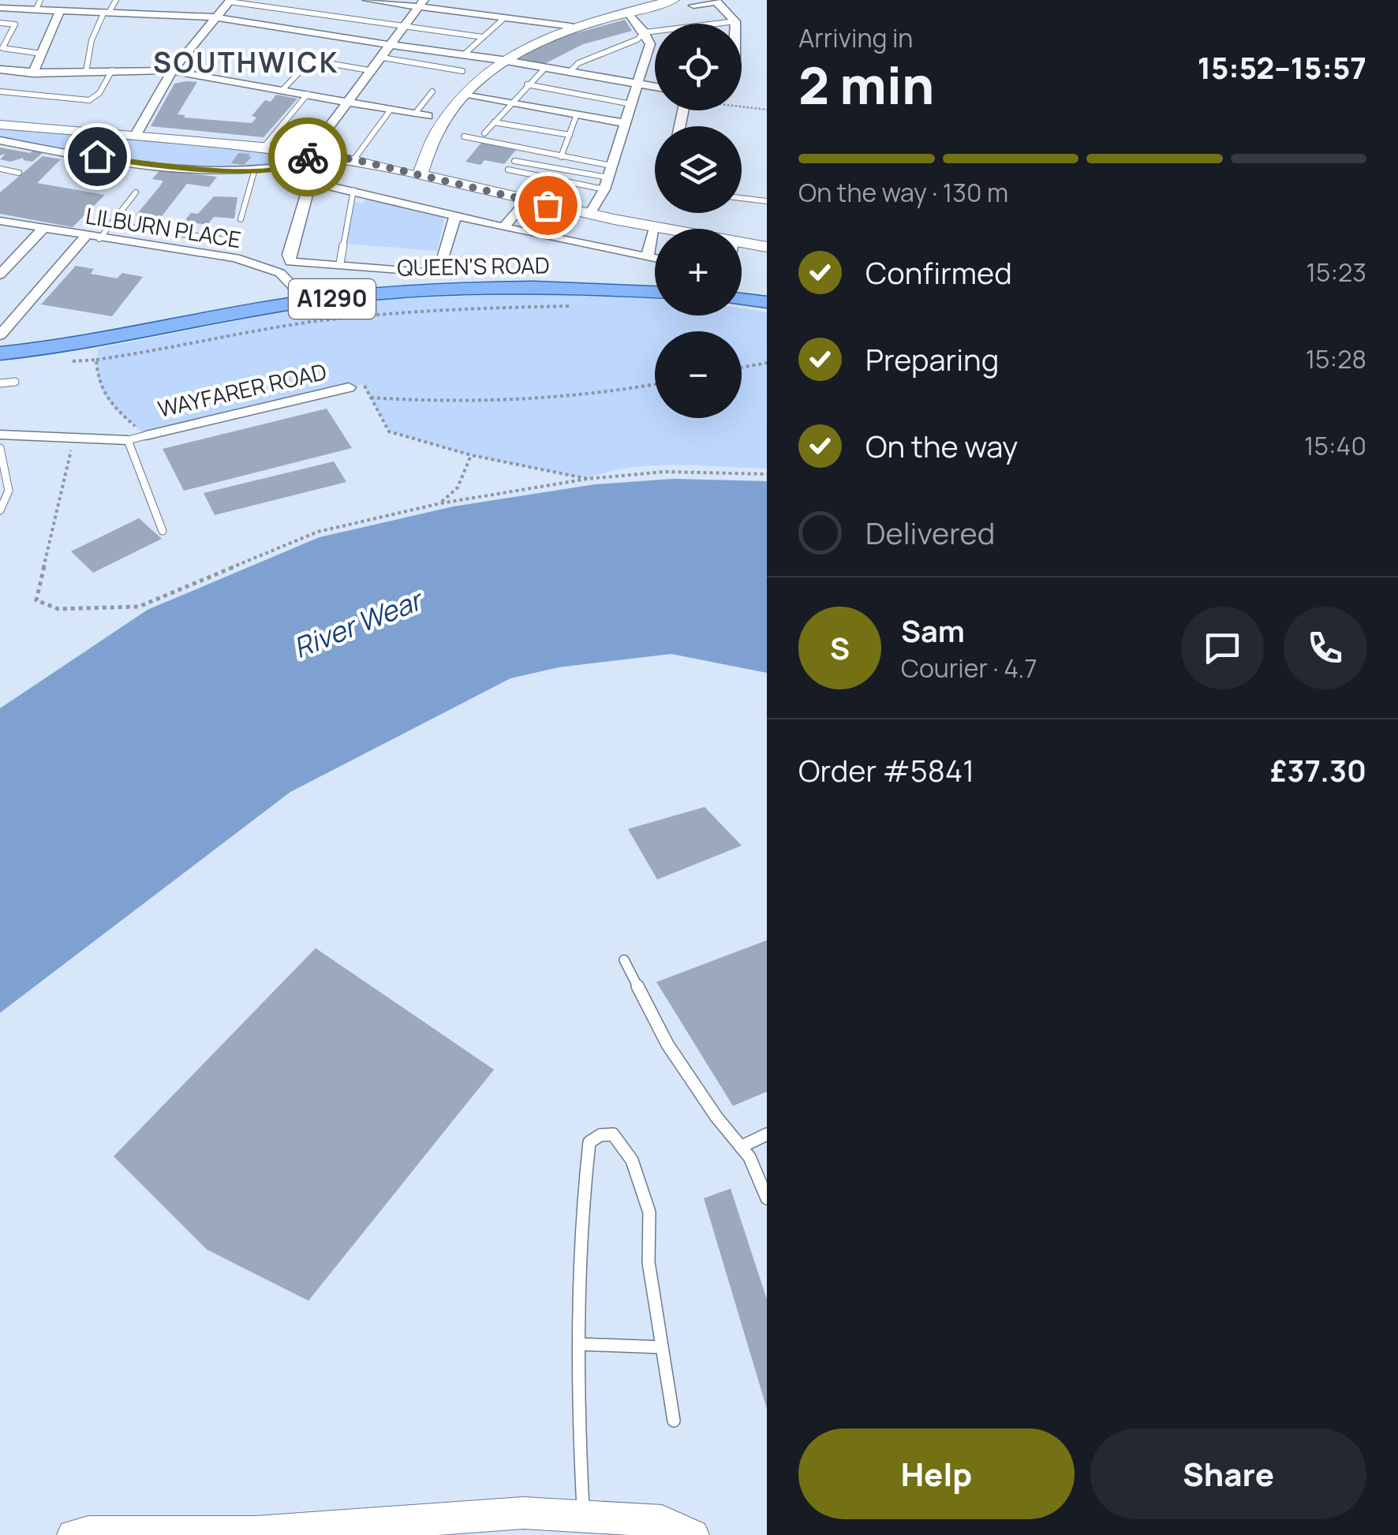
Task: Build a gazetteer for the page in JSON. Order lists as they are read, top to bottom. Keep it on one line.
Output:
{"streets":{"main road":["QUEEN'S ROAD","A1290"],"street":["LILBURN PLACE","WAYFARER ROAD"]},"crossings":[["LILBURN PLACE","QUEEN'S ROAD"]],"districts":["SOUTHWICK"],"water":["River Wear"],"page":{"heading":["2 min","Arriving in","15:52–15:57"],"panel":["Sam","Courier · 4.7","Order #5841","£37.30"],"map_buttons":["+","−"],"bar":"On the way · 130 m","list":[["Confirmed","15:23"],["Preparing","15:28"],["On the way","15:40"],"Delivered"],"round":"S","buttons":["Help","Share"]}}
